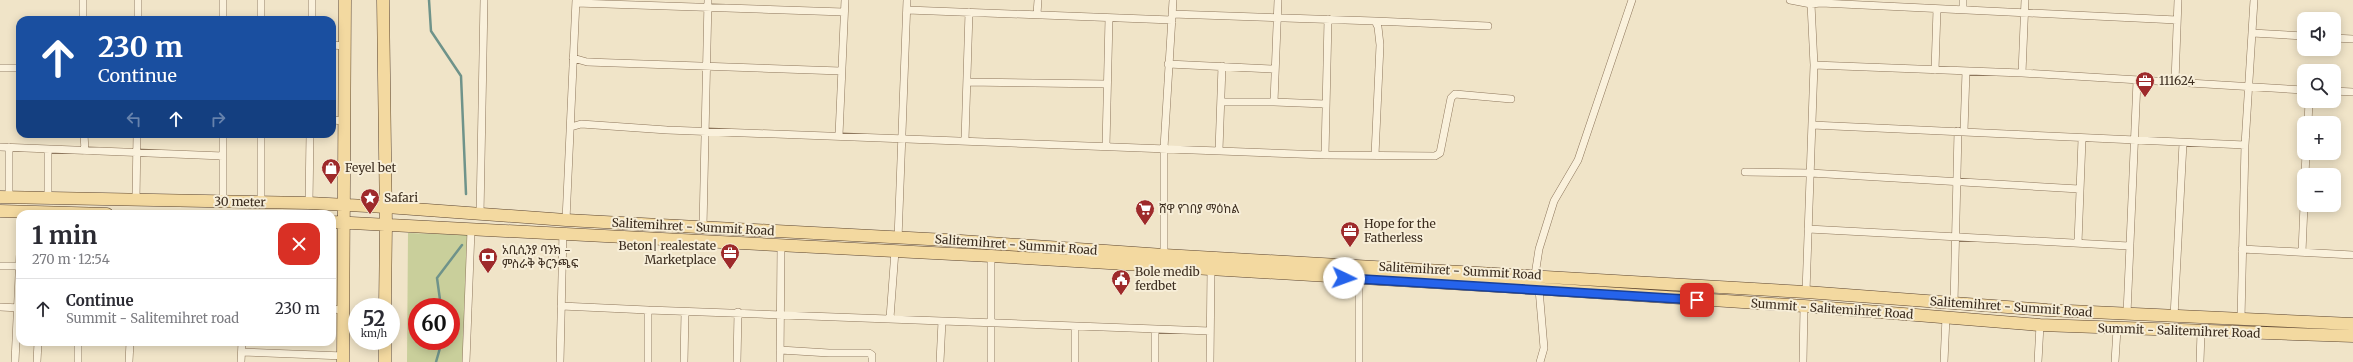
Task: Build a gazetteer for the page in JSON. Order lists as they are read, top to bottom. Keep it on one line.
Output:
{"streets":{"main road":["30 meter","Salitemihret - Summit Road","Summit - Salitemihret Road"]},"places":{"office":["111624","Hope for the Fatherless","Beton| realestate Marketplace"],"shop":["Feyel bet"],"place":["Safari"],"supermarket":["ሸዋ የገበያ ማዕከል"],"bank":["አቢሲንያ ባንክ - ምስራቅ ቅርንጫፍ"],"public building":["Bole medib ferdbet"]},"page":{"map_buttons":["+","−"],"turn":["230 m","Continue"],"heading":["1 min","270 m · 12:54"],"list":[{"name":"Continue","note":"Summit - Salitemihret road","value":"230 m"}],"speed":"52 km/h","limit":"60"}}
